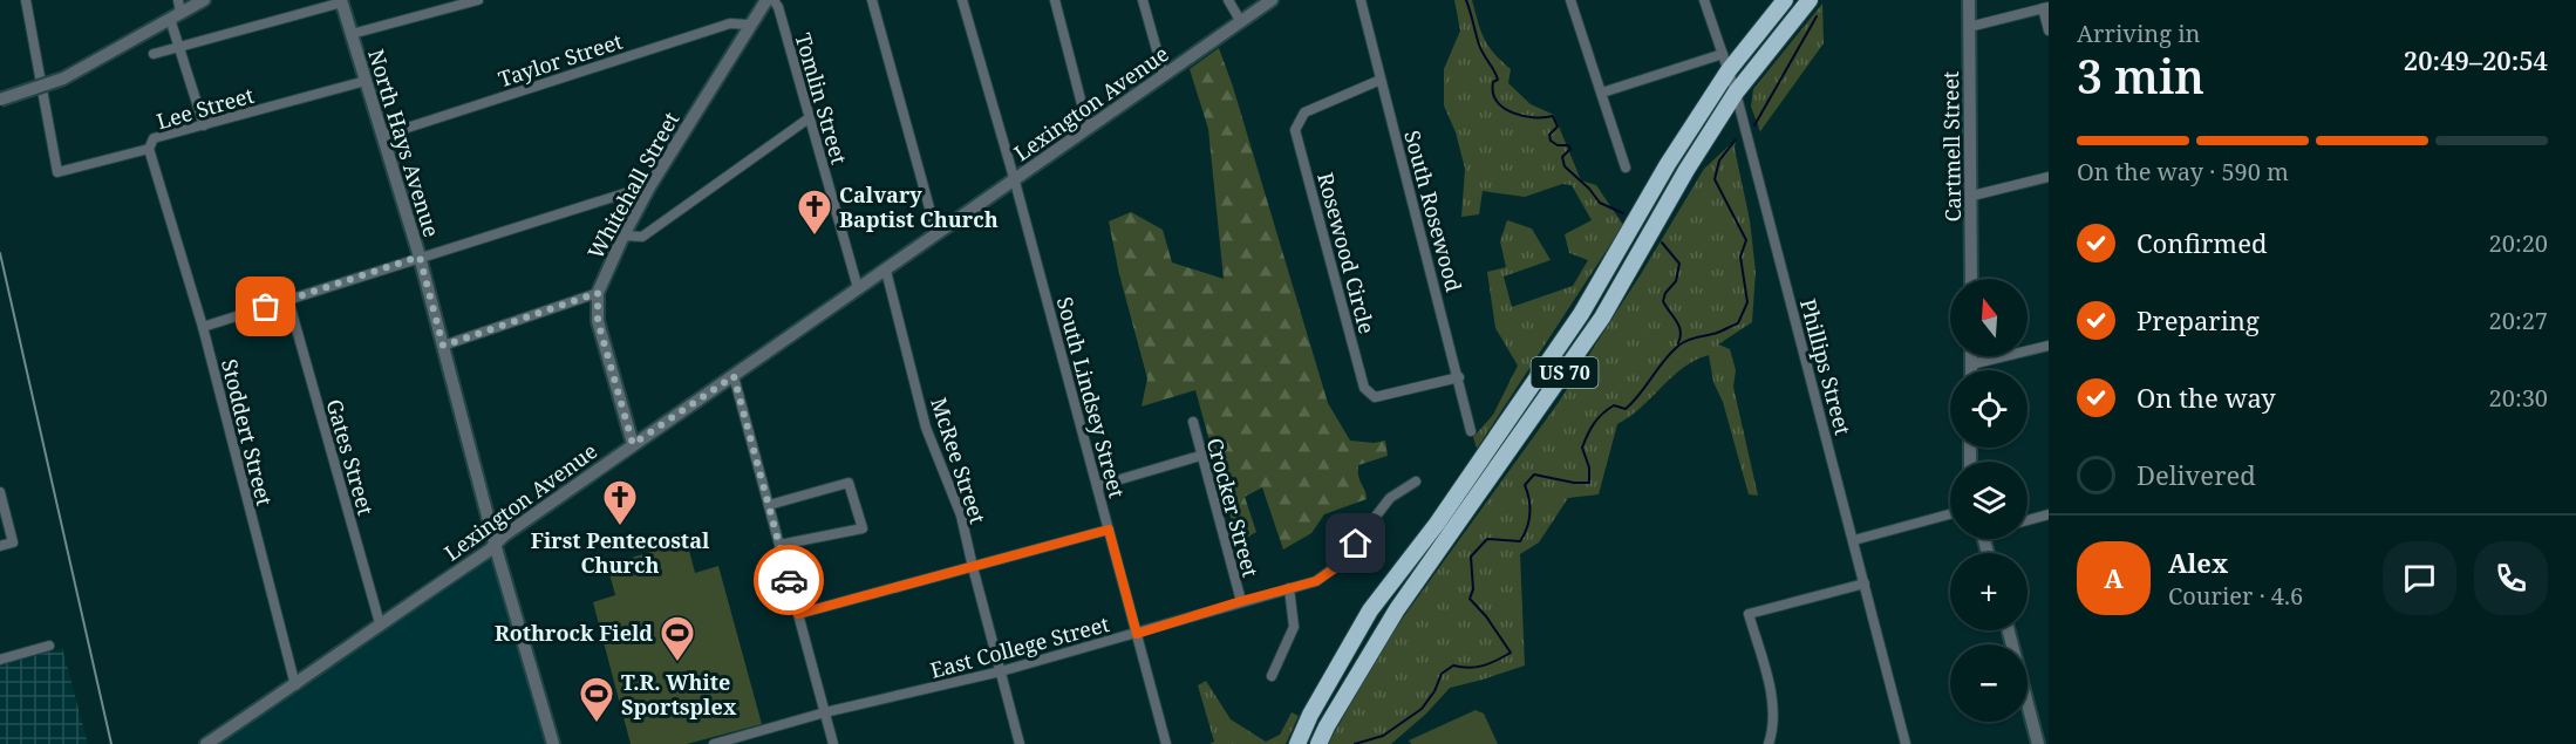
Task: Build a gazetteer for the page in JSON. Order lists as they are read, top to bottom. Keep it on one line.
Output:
{"streets":{"highway":["US 70"],"street":["Taylor Street","Tomlin Street","Lexington Avenue","Lee Street","North Hays Avenue","Cartmell Street","Whitehall Street","South Rosewood","Rosewood Circle","Phillips Street","South Lindsey Street","Stoddert Street","Gates Street","McRee Street","Crocker Street","East College Street"]},"crossings":[["Taylor Street","North Hays Avenue"],["Taylor Street","Whitehall Street"],["Tomlin Street","Lexington Avenue"],["Lexington Avenue","North Hays Avenue"],["Lexington Avenue","Whitehall Street"],["Lexington Avenue","South Lindsey Street"],["Lexington Avenue","Stoddert Street"],["Lexington Avenue","Gates Street"],["Lexington Avenue","McRee Street"],["Lee Street","North Hays Avenue"],["Lee Street","Stoddert Street"],["South Rosewood","Rosewood Circle"],["Phillips Street","US 70"],["South Lindsey Street","East College Street"],["McRee Street","East College Street"],["Crocker Street","East College Street"]],"places":{"church":["Calvary Baptist Church","First Pentecostal Church"],"sports":["Rothrock Field","T.R. White Sportsplex"]},"north":"top","page":{"heading":["3 min","Arriving in","20:49–20:54"],"panel":["Alex","Courier · 4.6"],"bar":"On the way · 590 m","list":[["Confirmed","20:20"],["Preparing","20:27"],["On the way","20:30"],"Delivered"],"map_buttons":["+","−"],"round":"A"}}
